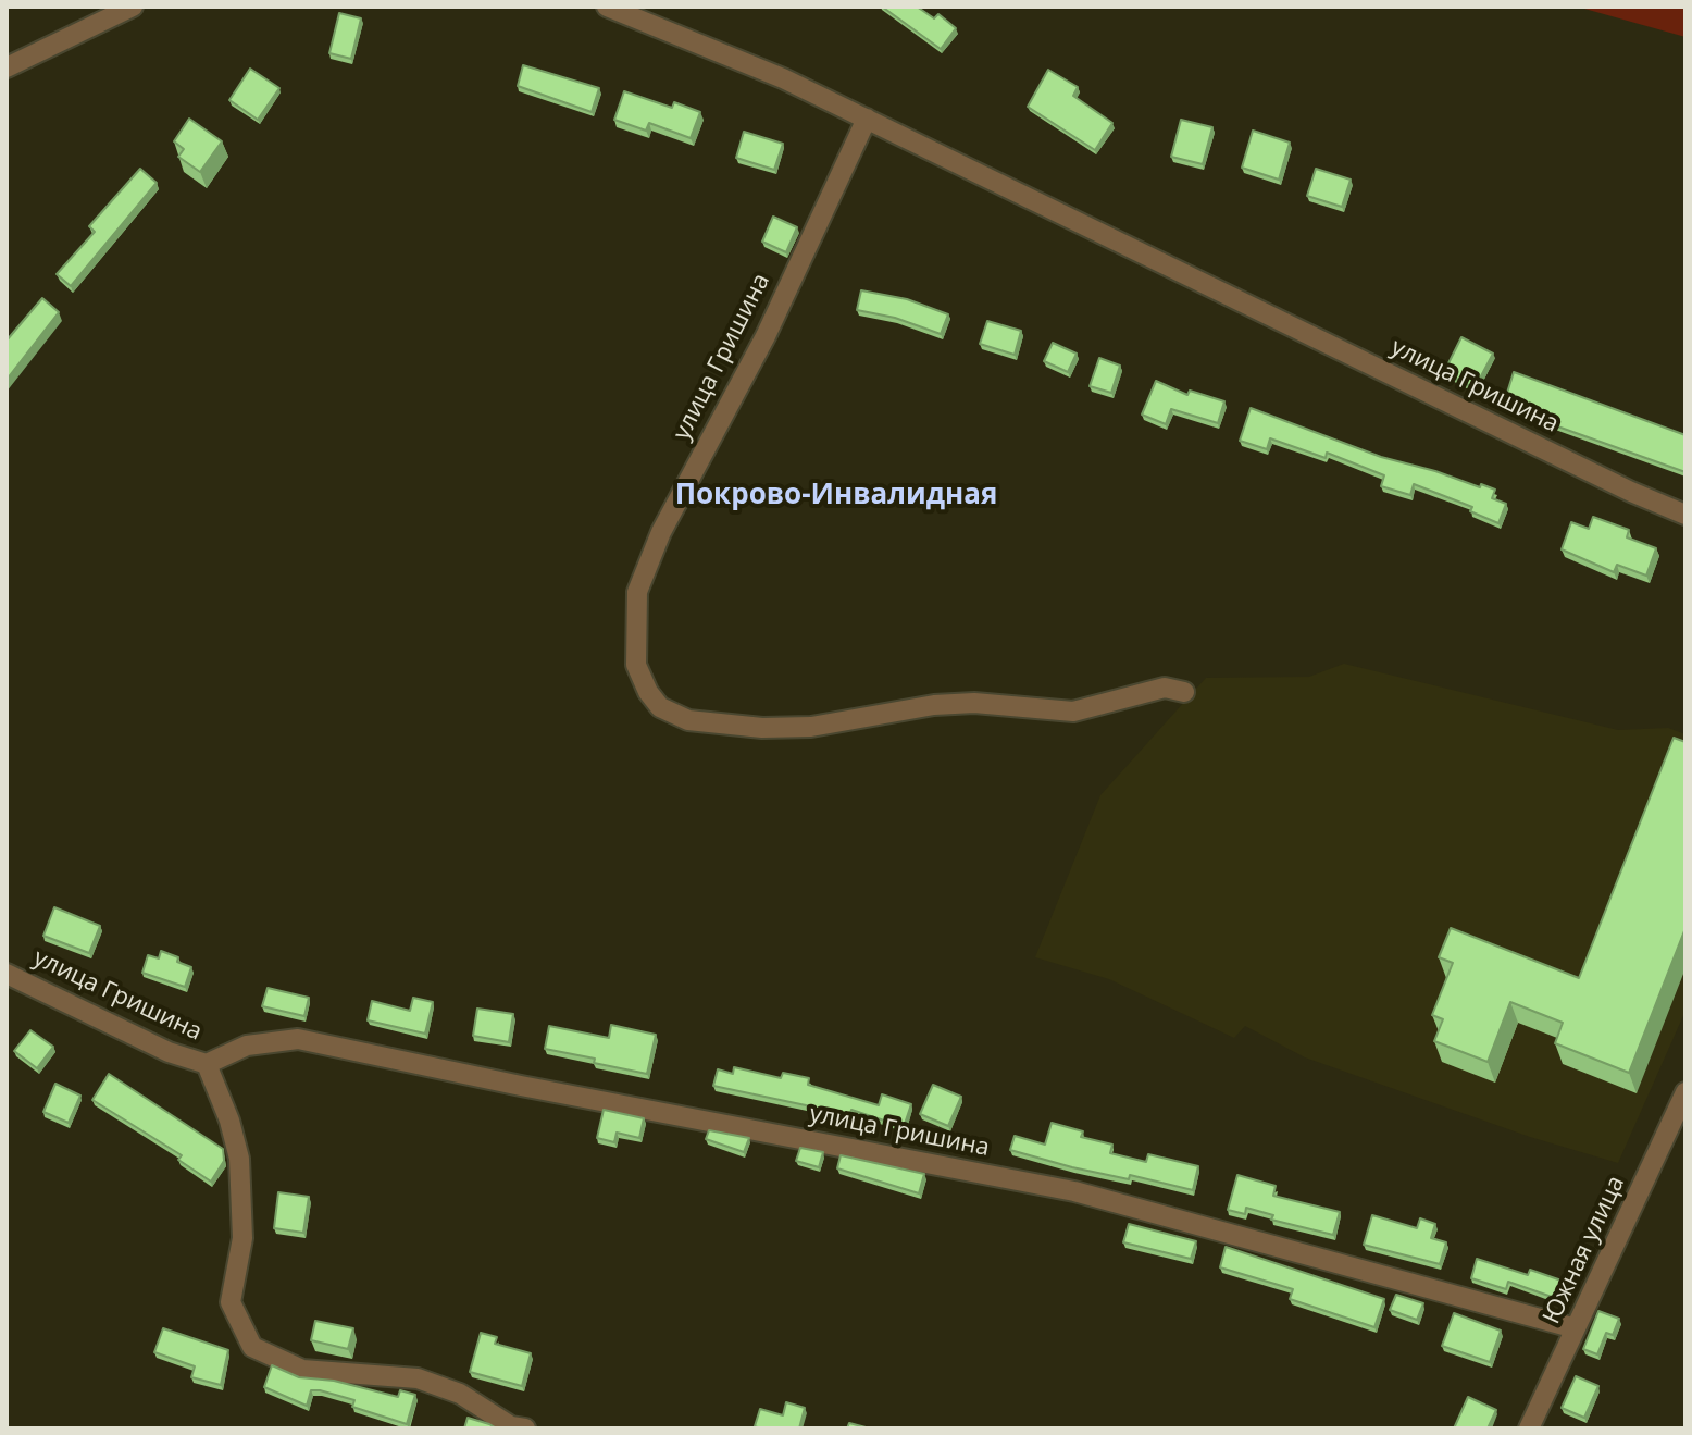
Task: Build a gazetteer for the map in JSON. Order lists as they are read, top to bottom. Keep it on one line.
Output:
{"streets":{"street":["улица Гришина","Южная улица"]},"crossings":[["улица Гришина","Южная улица"]],"districts":["Покрово-Инвалидная"]}
